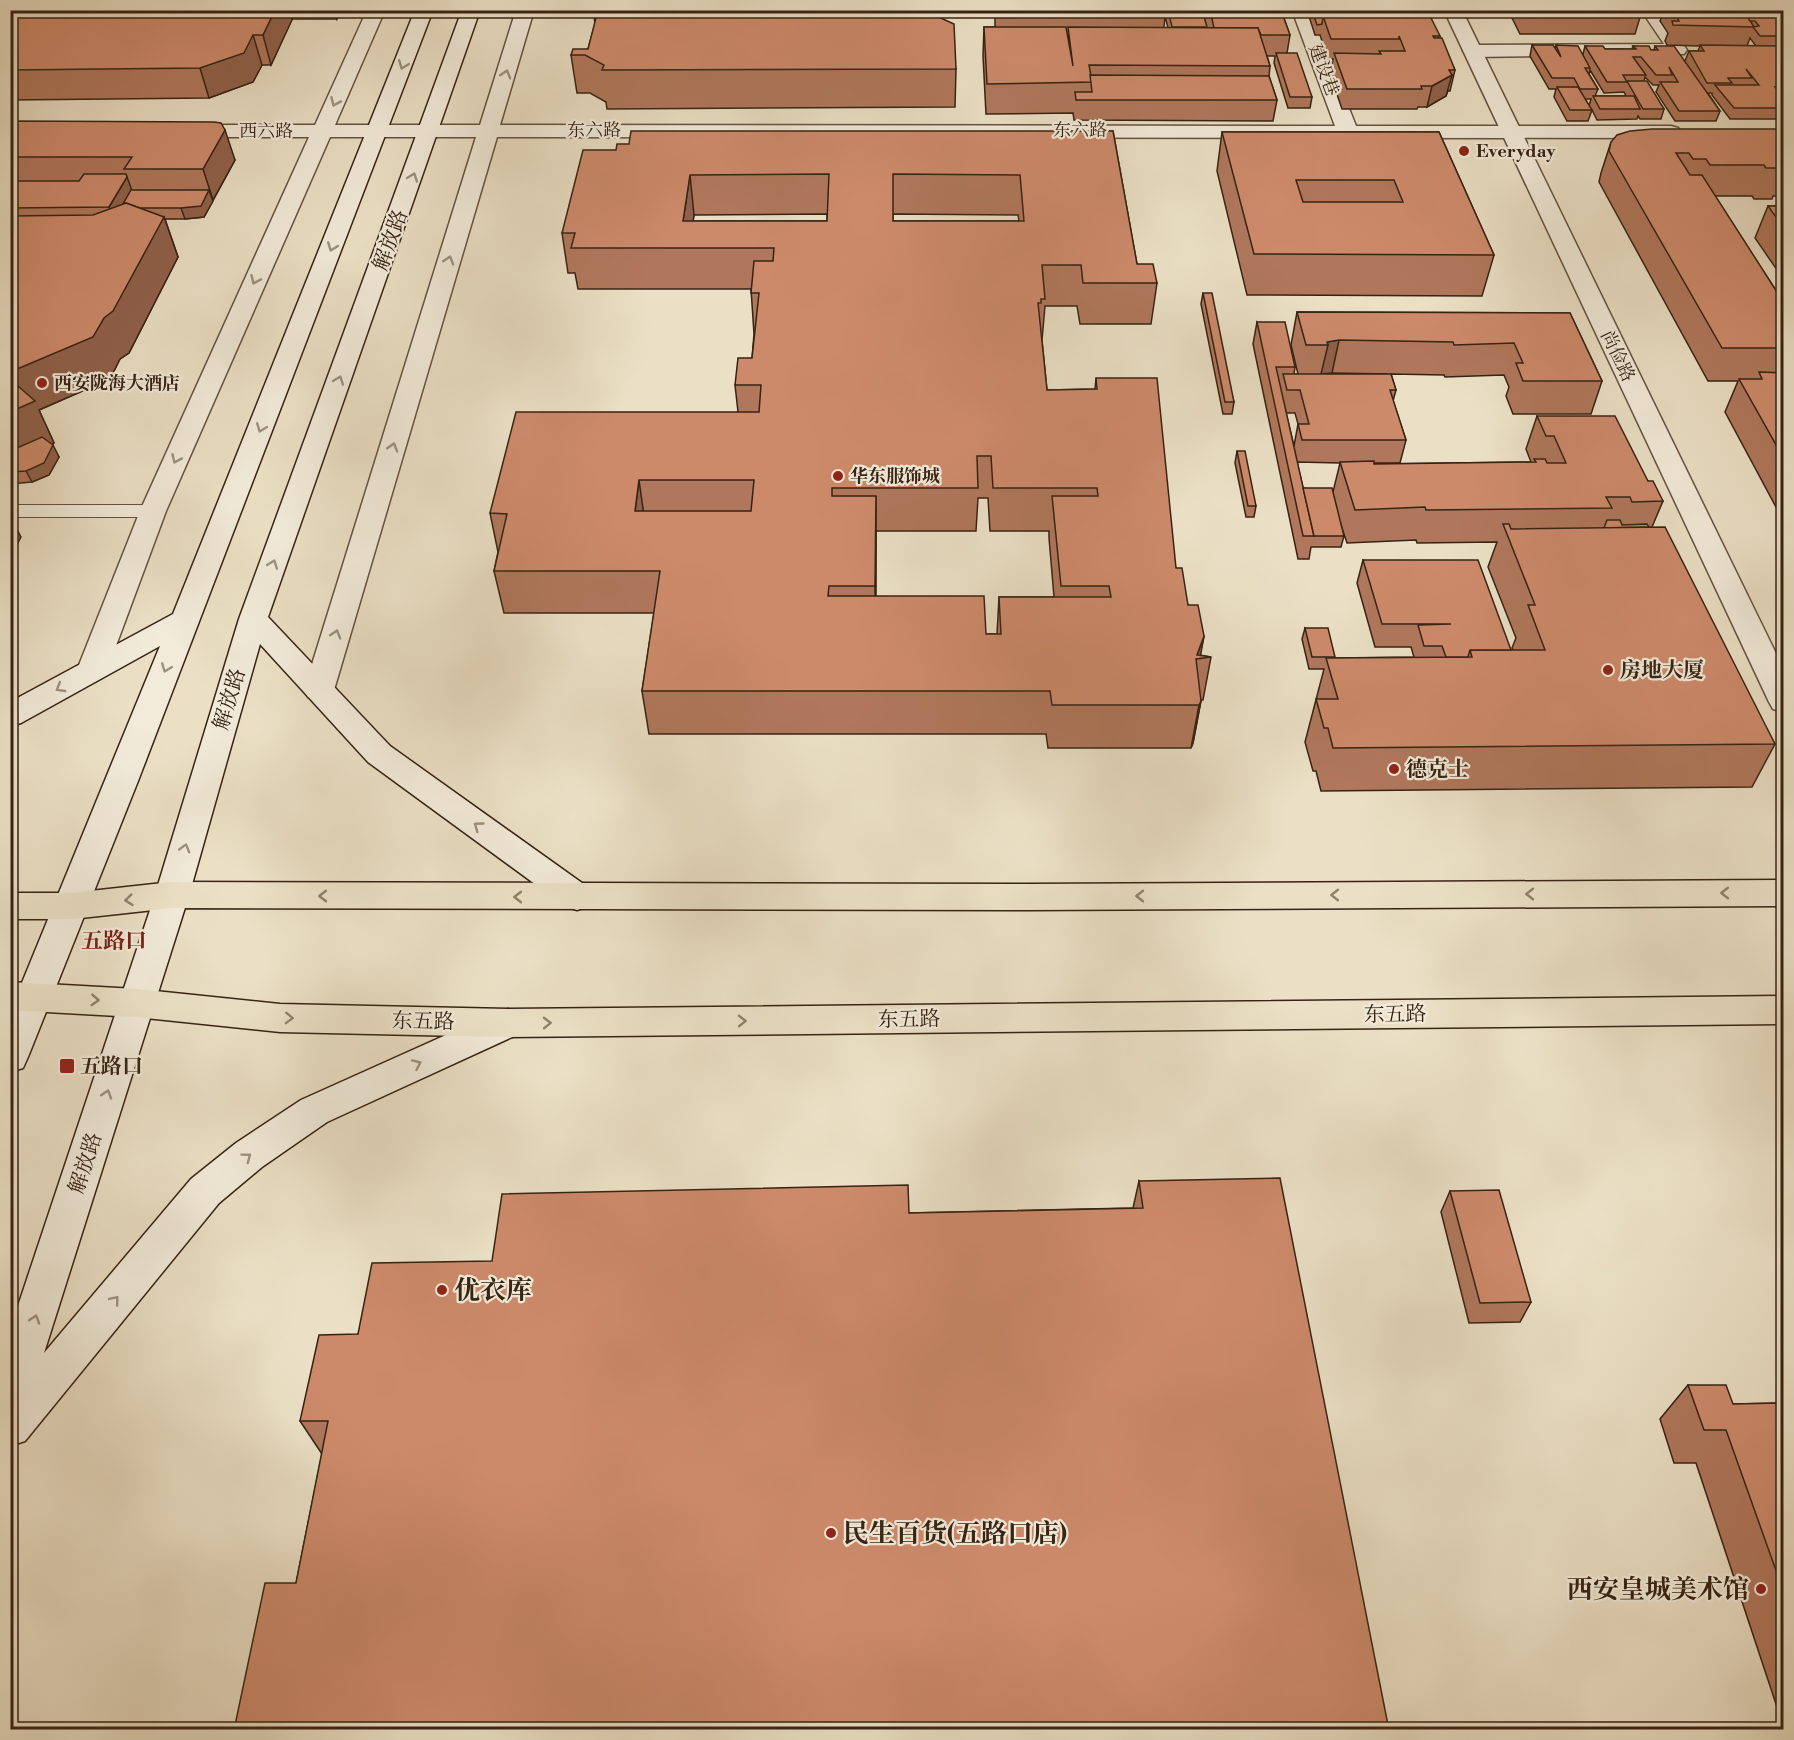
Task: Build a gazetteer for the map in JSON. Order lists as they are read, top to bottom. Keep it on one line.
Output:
{"streets":{"main road":["东五路"],"street":["建设巷","东六路","西六路","解放路","尚俭路"]},"crossings":[["建设巷","东六路"],["东六路","西六路"],["东六路","解放路"],["东六路","尚俭路"],["解放路","东五路"]],"districts":["五路口"],"places":{"other":["Everyday","西安陇海大酒店","华东服饰城","房地大厦","德克士","优衣库","民生百货(五路口店)","西安皇城美术馆"],"transit":["五路口"]}}
